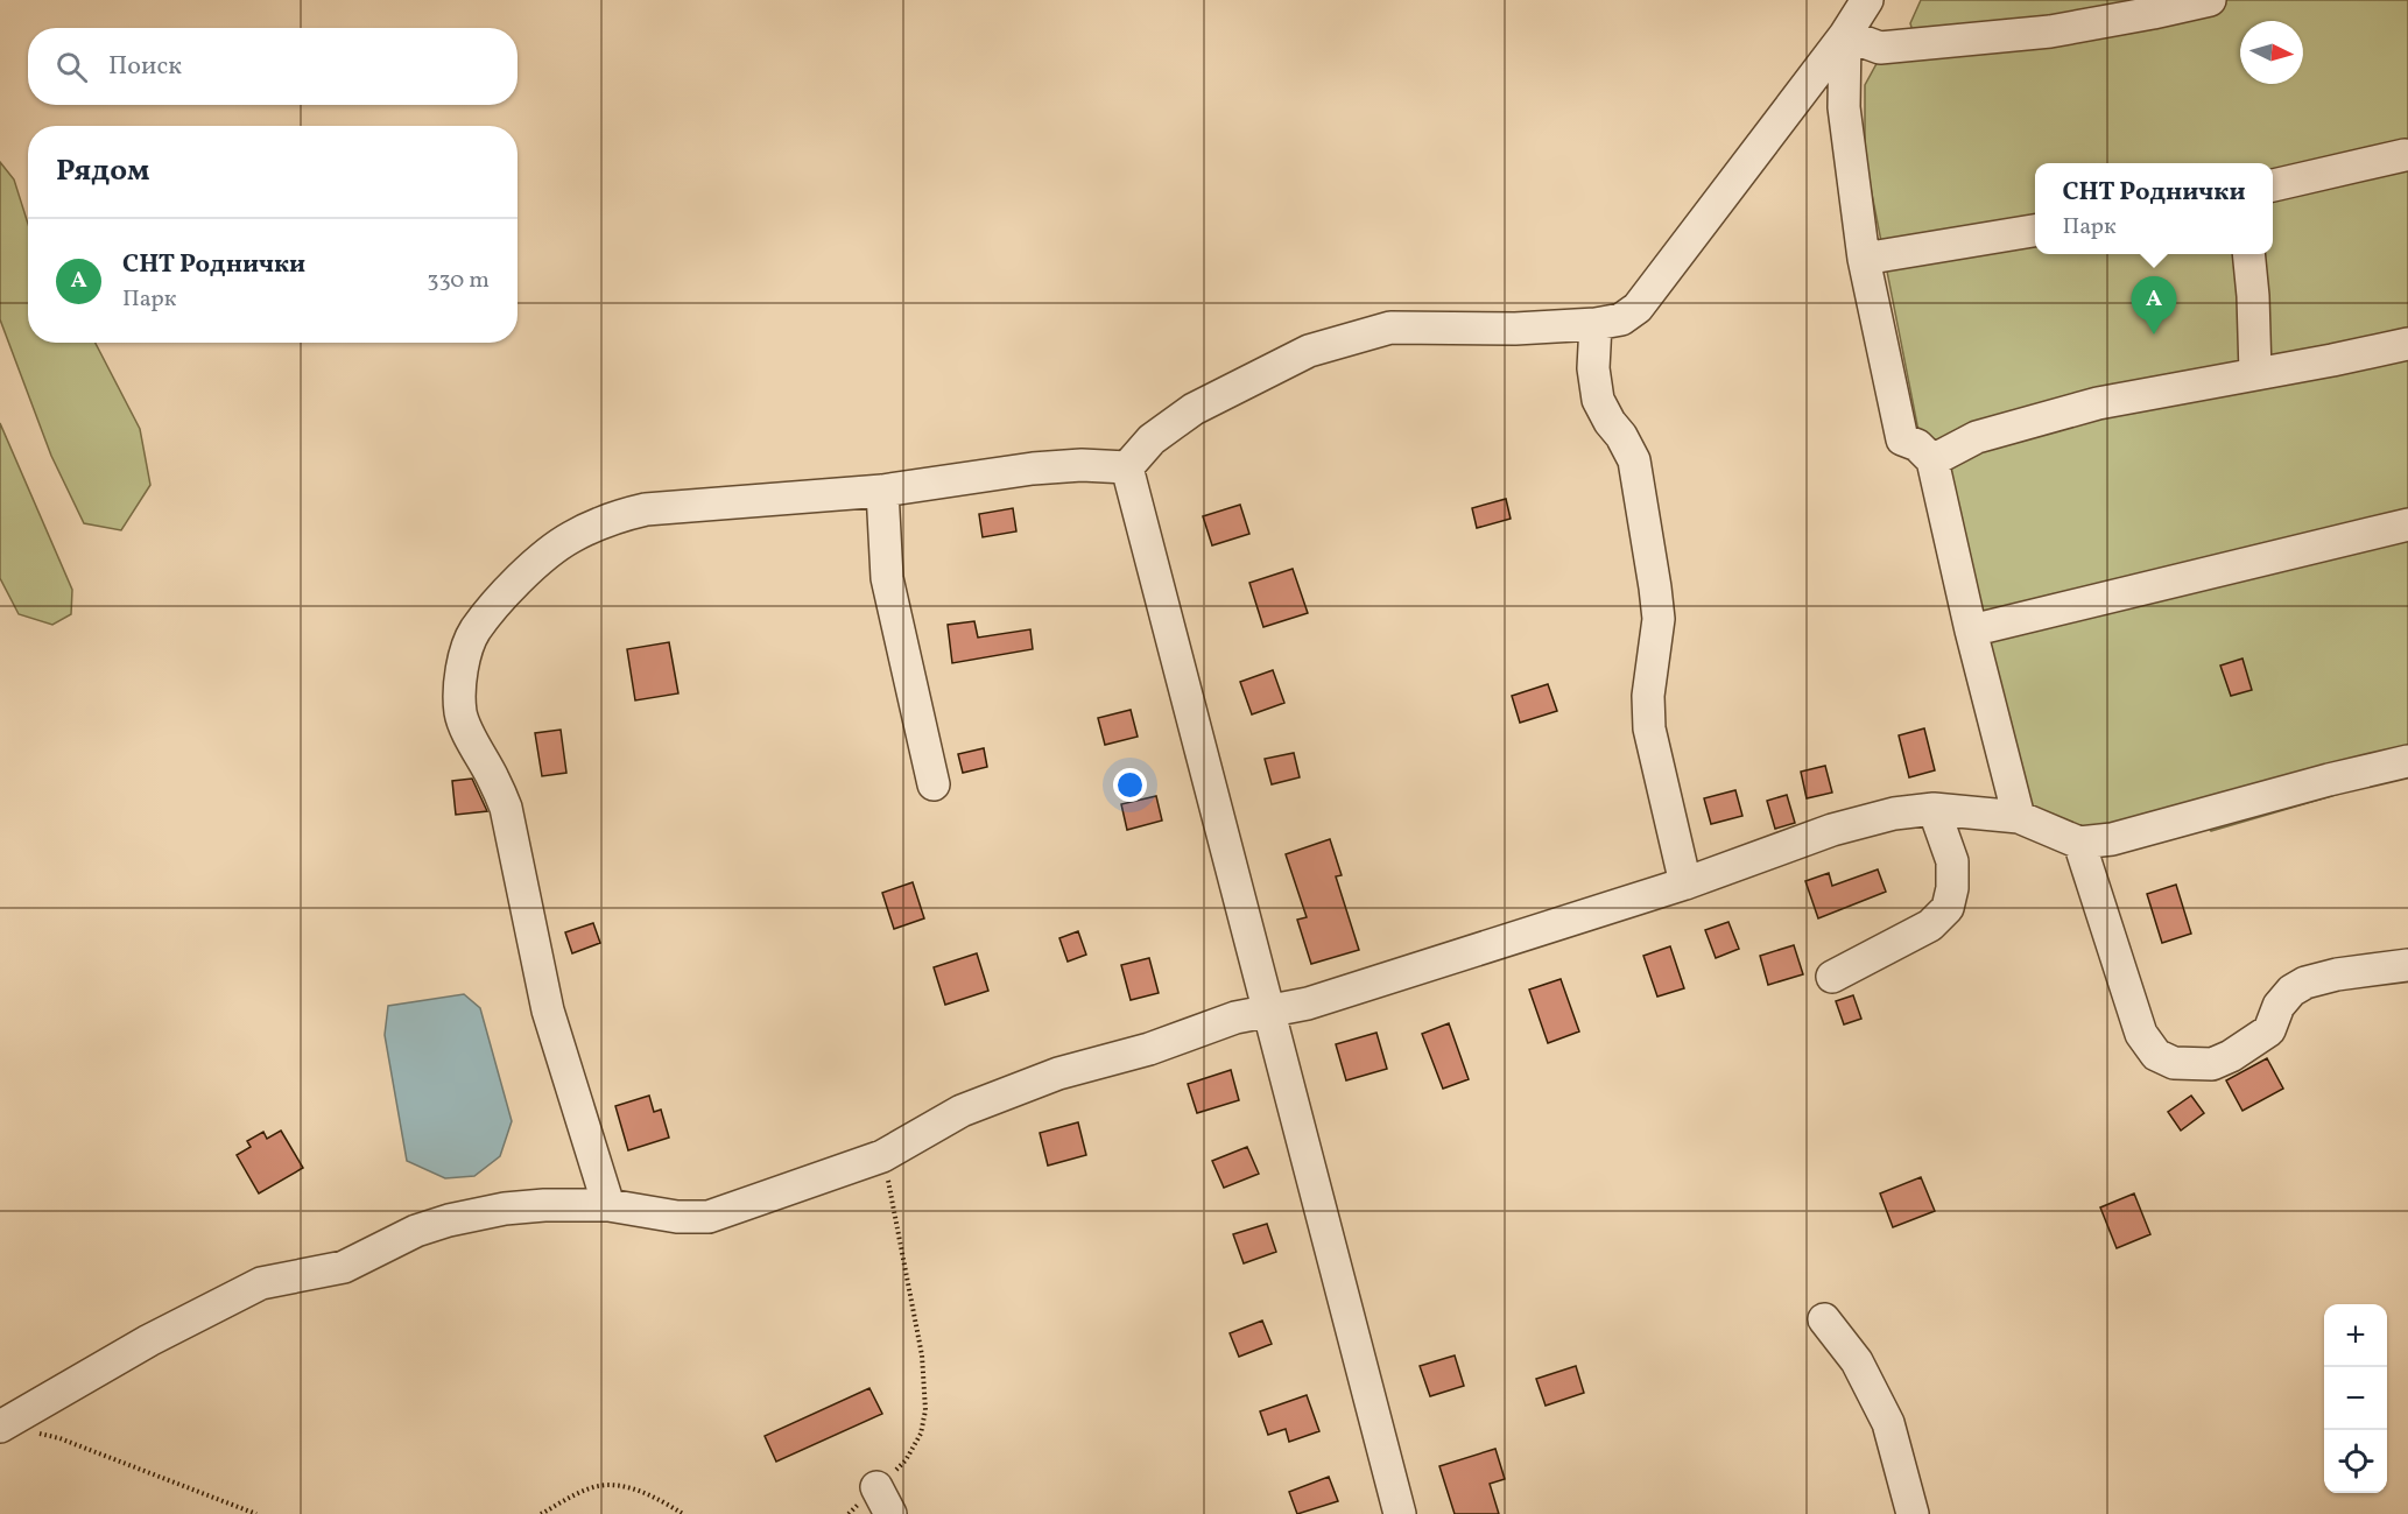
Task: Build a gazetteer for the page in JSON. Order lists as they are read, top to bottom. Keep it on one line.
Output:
{"north":"right","page":{"search":"Поиск","heading":"Рядом","popup":["СНТ Роднички","Парк"],"list":[{"mark":"A","name":"СНТ Роднички","note":"Парк","value":"330 m"}],"pins":"A","map_buttons":["+","−"]}}
